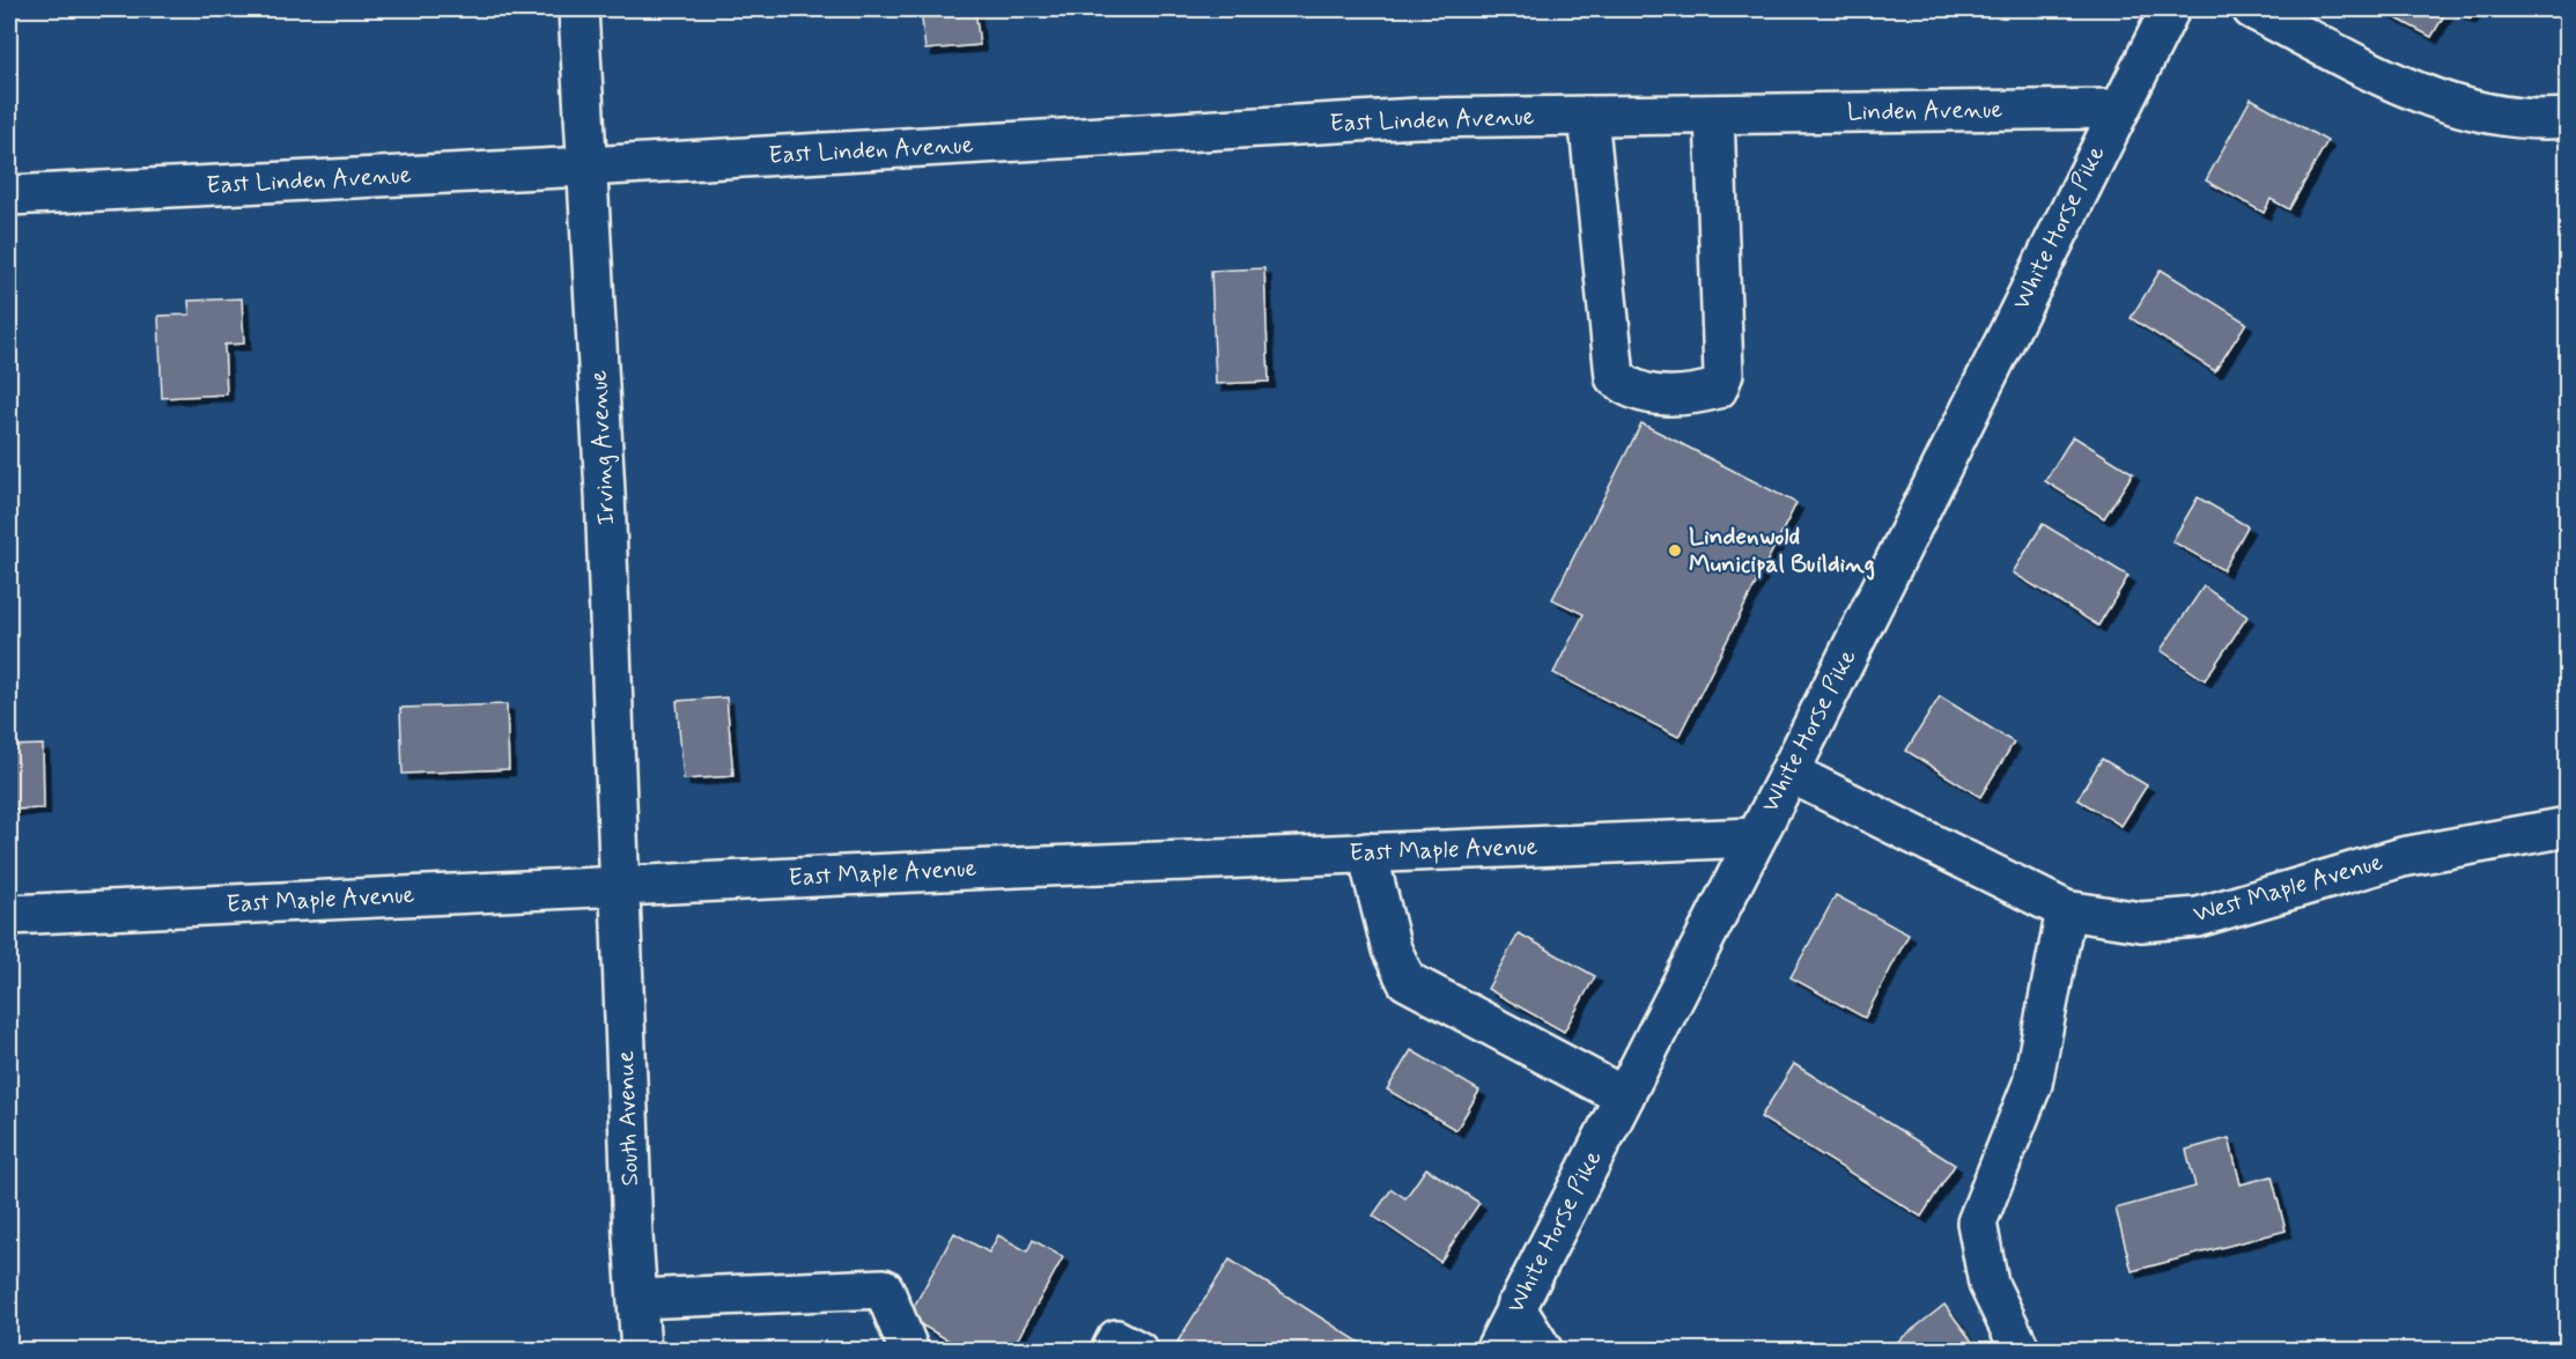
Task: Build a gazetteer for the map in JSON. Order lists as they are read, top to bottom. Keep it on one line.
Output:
{"streets":{"main road":["Linden Avenue","East Linden Avenue","White Horse Pike","Irving Avenue","East Maple Avenue","West Maple Avenue","South Avenue"]},"crossings":[["Linden Avenue","East Linden Avenue"],["Linden Avenue","White Horse Pike"],["East Linden Avenue","Irving Avenue"],["White Horse Pike","East Maple Avenue"],["White Horse Pike","West Maple Avenue"],["Irving Avenue","East Maple Avenue"],["Irving Avenue","South Avenue"],["East Maple Avenue","South Avenue"]],"places":["Lindenwold Municipal Building"]}
